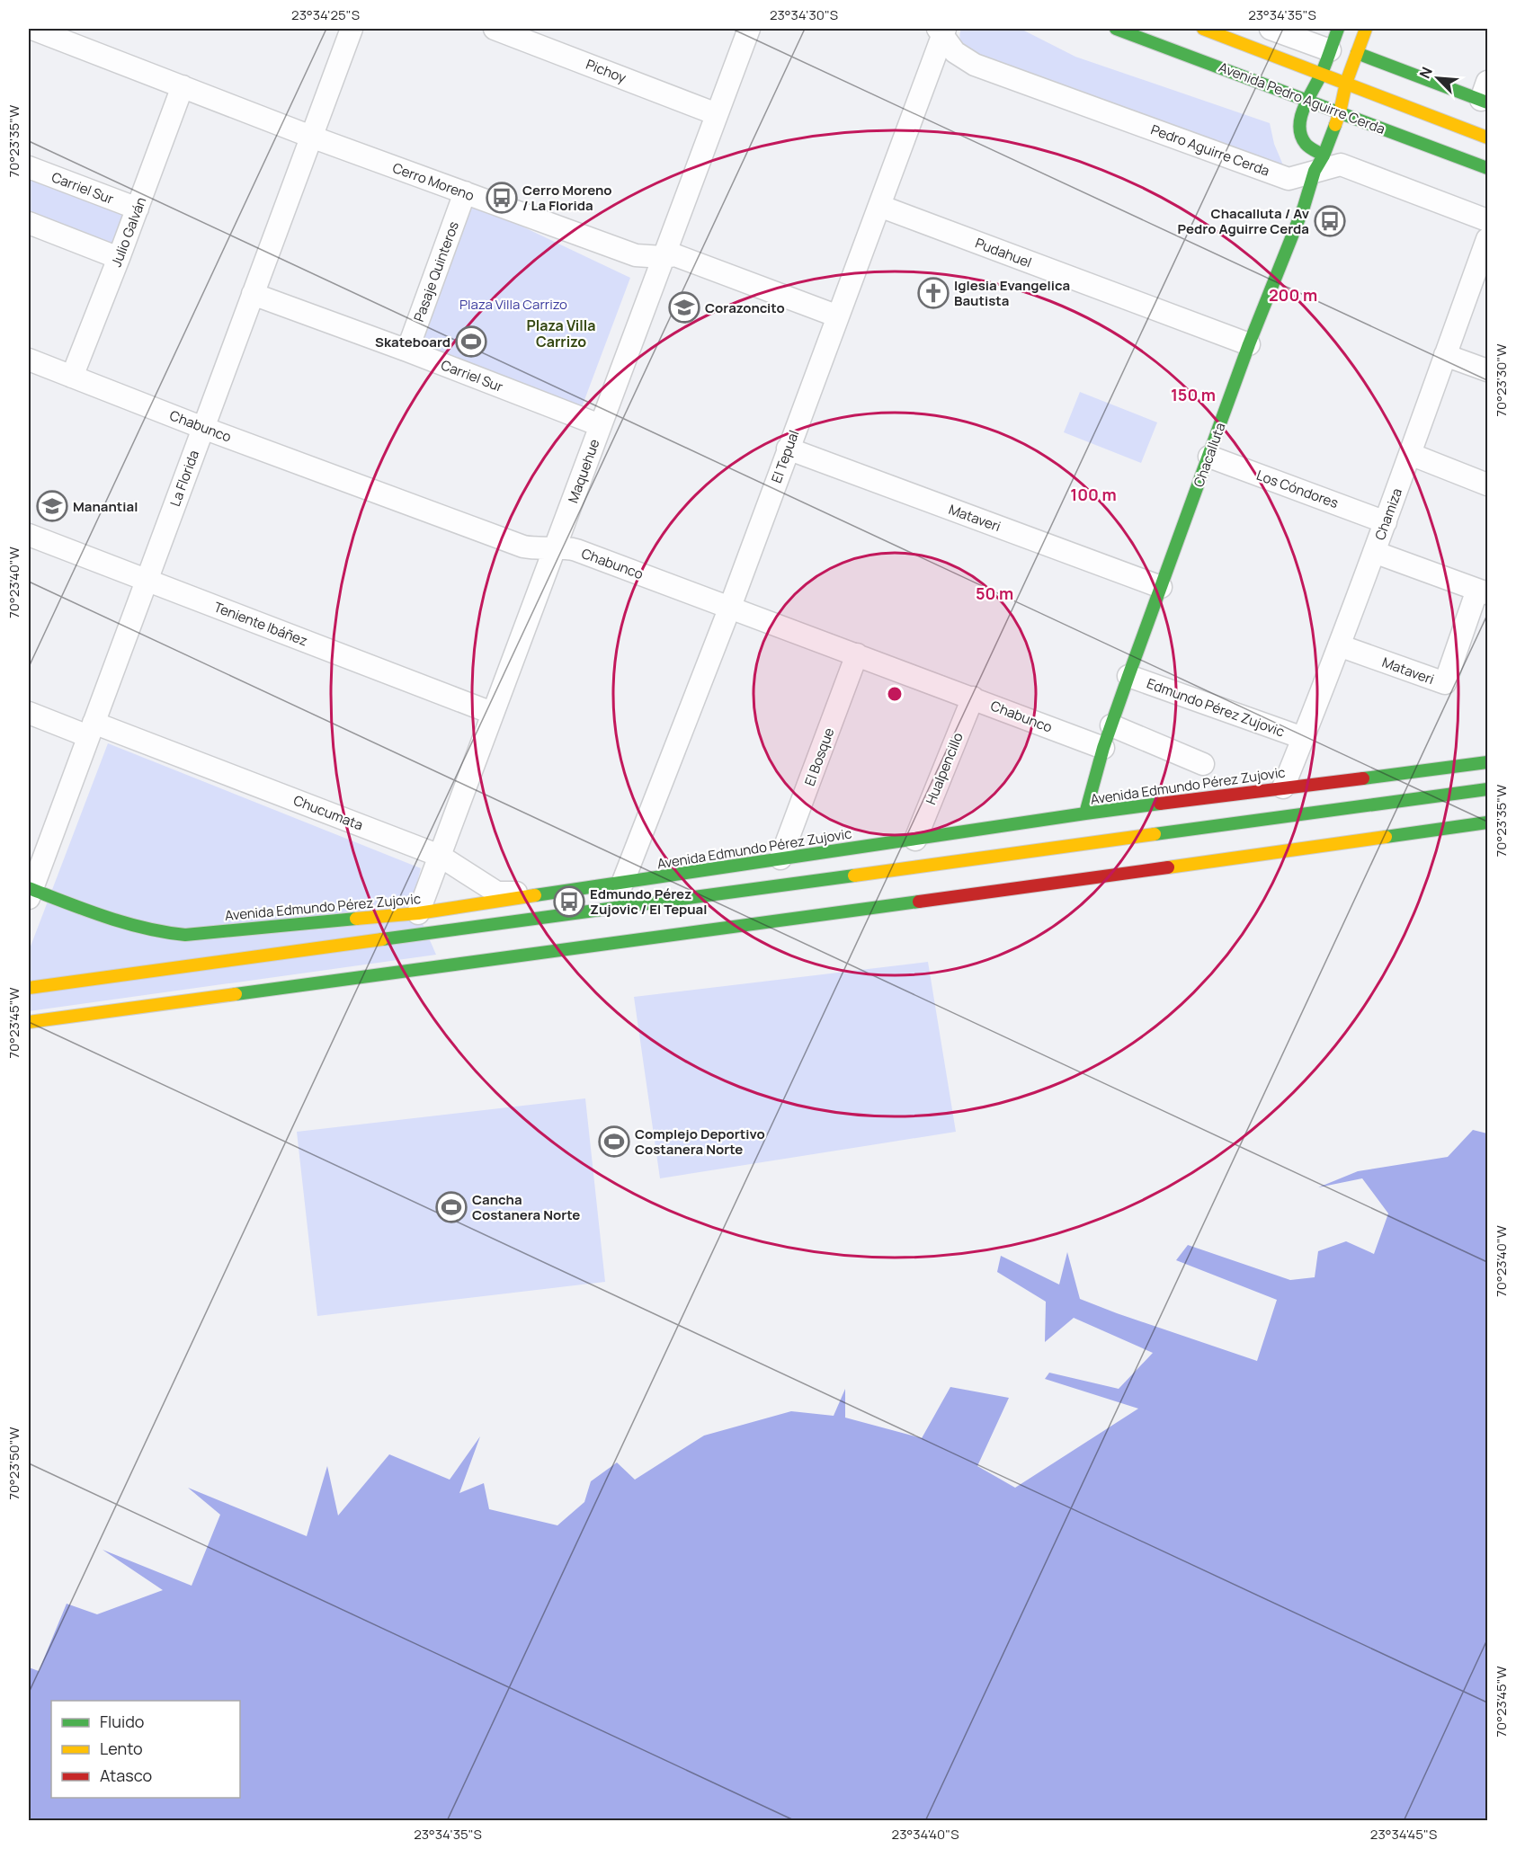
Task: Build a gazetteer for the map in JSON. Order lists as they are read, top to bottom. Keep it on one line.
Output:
{"streets":{"main road":["Avenida Pedro Aguirre Cerda","Chacalluta","Avenida Edmundo Pérez Zujovic"],"street":["Pichoy","Pedro Aguirre Cerda","Cerro Moreno","Carriel Sur","Julio Galván","Pudahuel","Pasaje Quinteros","Chabunco","El Tepual","Maquehue","La Florida","Los Cóndores","Chamiza","Mataveri","Teniente Ibáñez","Edmundo Pérez Zujovic","El Bosque","Hualpencillo","Chucumata"]},"crossings":[["Pichoy","Maquehue"],["Avenida Pedro Aguirre Cerda","Chacalluta"],["Pedro Aguirre Cerda","Chacalluta"],["Pedro Aguirre Cerda","El Tepual"],["Cerro Moreno","Julio Galván"],["Cerro Moreno","Pasaje Quinteros"],["Cerro Moreno","El Tepual"],["Cerro Moreno","Maquehue"],["Cerro Moreno","La Florida"],["Carriel Sur","Julio Galván"],["Carriel Sur","Pasaje Quinteros"],["Carriel Sur","Maquehue"],["Carriel Sur","La Florida"],["Julio Galván","Chabunco"],["Pudahuel","Chacalluta"],["Pudahuel","El Tepual"],["Chabunco","Chacalluta"],["Chabunco","El Tepual"],["Chabunco","Maquehue"],["Chabunco","La Florida"],["Chabunco","El Bosque"],["Chabunco","Hualpencillo"],["Chacalluta","Los Cóndores"],["Chacalluta","Mataveri"],["Chacalluta","Edmundo Pérez Zujovic"],["Chacalluta","Avenida Edmundo Pérez Zujovic"],["El Tepual","Mataveri"],["El Tepual","Avenida Edmundo Pérez Zujovic"],["Maquehue","Teniente Ibáñez"],["Maquehue","Avenida Edmundo Pérez Zujovic"],["Maquehue","Chucumata"],["La Florida","Teniente Ibáñez"],["La Florida","Avenida Edmundo Pérez Zujovic"],["La Florida","Chucumata"],["Los Cóndores","Chamiza"],["Chamiza","Mataveri"],["Chamiza","Edmundo Pérez Zujovic"],["Chamiza","Avenida Edmundo Pérez Zujovic"],["El Bosque","Avenida Edmundo Pérez Zujovic"],["Hualpencillo","Avenida Edmundo Pérez Zujovic"],["Avenida Edmundo Pérez Zujovic","Chucumata"]],"districts":["Plaza Villa Carrizo"],"parks":["Plaza Villa Carrizo"],"places":{"bus stop":["Cerro Moreno / La Florida","Chacalluta / Av Pedro Aguirre Cerda","Edmundo Pérez Zujovic / El Tepual"],"church":["Iglesia Evangelica Bautista"],"school or university":["Corazoncito","Manantial"],"sports":["Skateboard","Complejo Deportivo Costanera Norte","Cancha Costanera Norte"]},"legend":["Fluido","Lento","Atasco"],"north":"top left","coordinates":["23°34'25\"S","23°34'30\"S","23°34'35\"S","70°23'35\"W","70°23'30\"W","70°23'40\"W","70°23'45\"W","70°23'50\"W","23°34'40\"S","23°34'45\"S"],"rings":["200 m","150 m","100 m","50 m"]}
